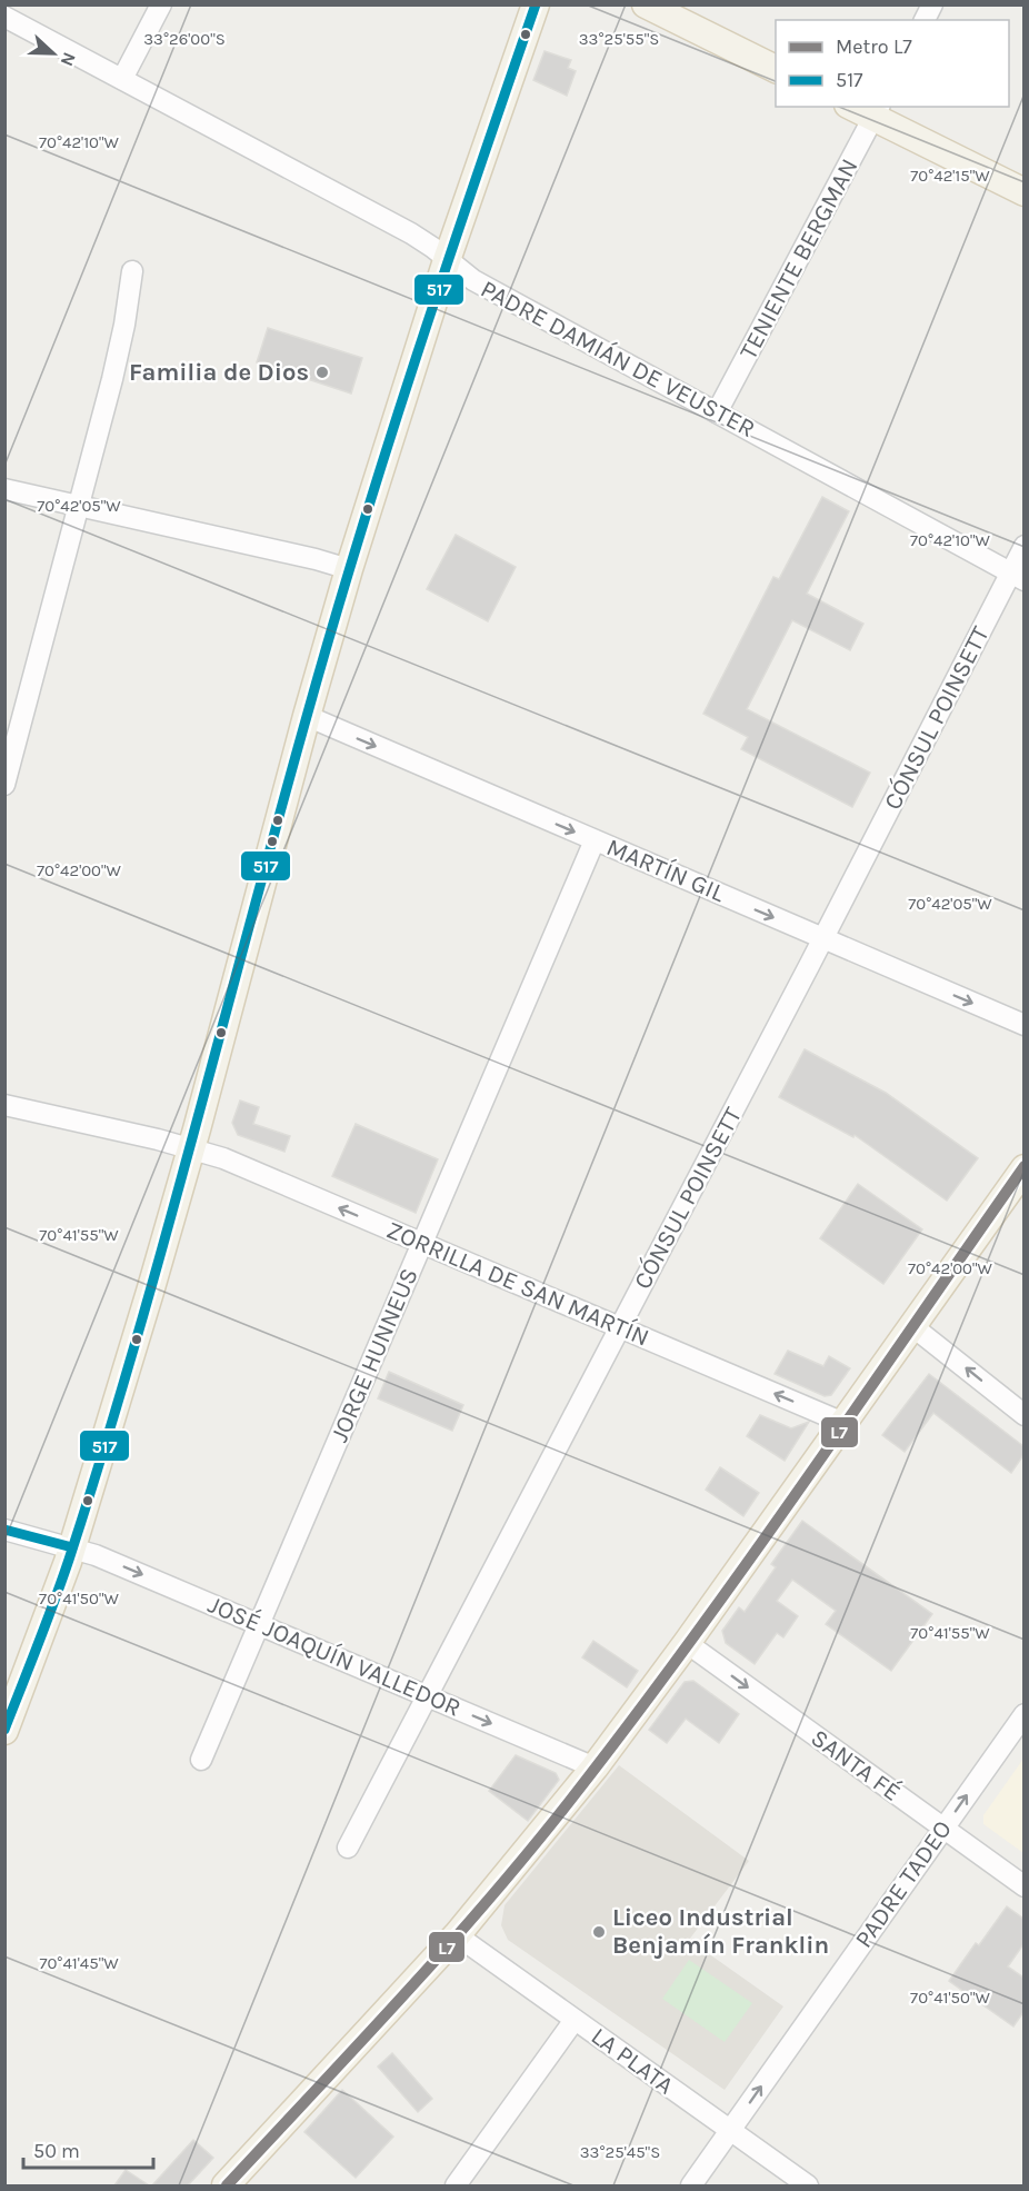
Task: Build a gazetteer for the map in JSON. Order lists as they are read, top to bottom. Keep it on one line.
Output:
{"streets":{"street":["TENIENTE BERGMAN","PADRE DAMIÁN DE VEUSTER","CÓNSUL POINSETT","MARTÍN GIL","ZORRILLA DE SAN MARTÍN","JORGE HUNNEUS","JOSÉ JOAQUÍN VALLEDOR","SANTA FÉ","PADRE TADEO","LA PLATA"]},"crossings":[["TENIENTE BERGMAN","PADRE DAMIÁN DE VEUSTER"],["PADRE DAMIÁN DE VEUSTER","CÓNSUL POINSETT"],["CÓNSUL POINSETT","MARTÍN GIL"],["CÓNSUL POINSETT","ZORRILLA DE SAN MARTÍN"],["CÓNSUL POINSETT","JOSÉ JOAQUÍN VALLEDOR"],["MARTÍN GIL","JORGE HUNNEUS"],["ZORRILLA DE SAN MARTÍN","JORGE HUNNEUS"],["JORGE HUNNEUS","JOSÉ JOAQUÍN VALLEDOR"],["SANTA FÉ","PADRE TADEO"],["PADRE TADEO","LA PLATA"]],"one_way":["MARTÍN GIL","ZORRILLA DE SAN MARTÍN","JOSÉ JOAQUÍN VALLEDOR","SANTA FÉ","PADRE TADEO"],"places":["Familia de Dios","Liceo Industrial Benjamín Franklin"],"lines":["transit line 517","metro line L7"],"legend":["Metro L7","517"],"scale_bar":"50 m","north":"right","coordinates":["33°26'00\"S","33°25'55\"S","70°42'10\"W","70°42'15\"W","70°42'05\"W","70°42'00\"W","70°41'55\"W","70°41'50\"W","70°41'45\"W","33°25'45\"S"]}
